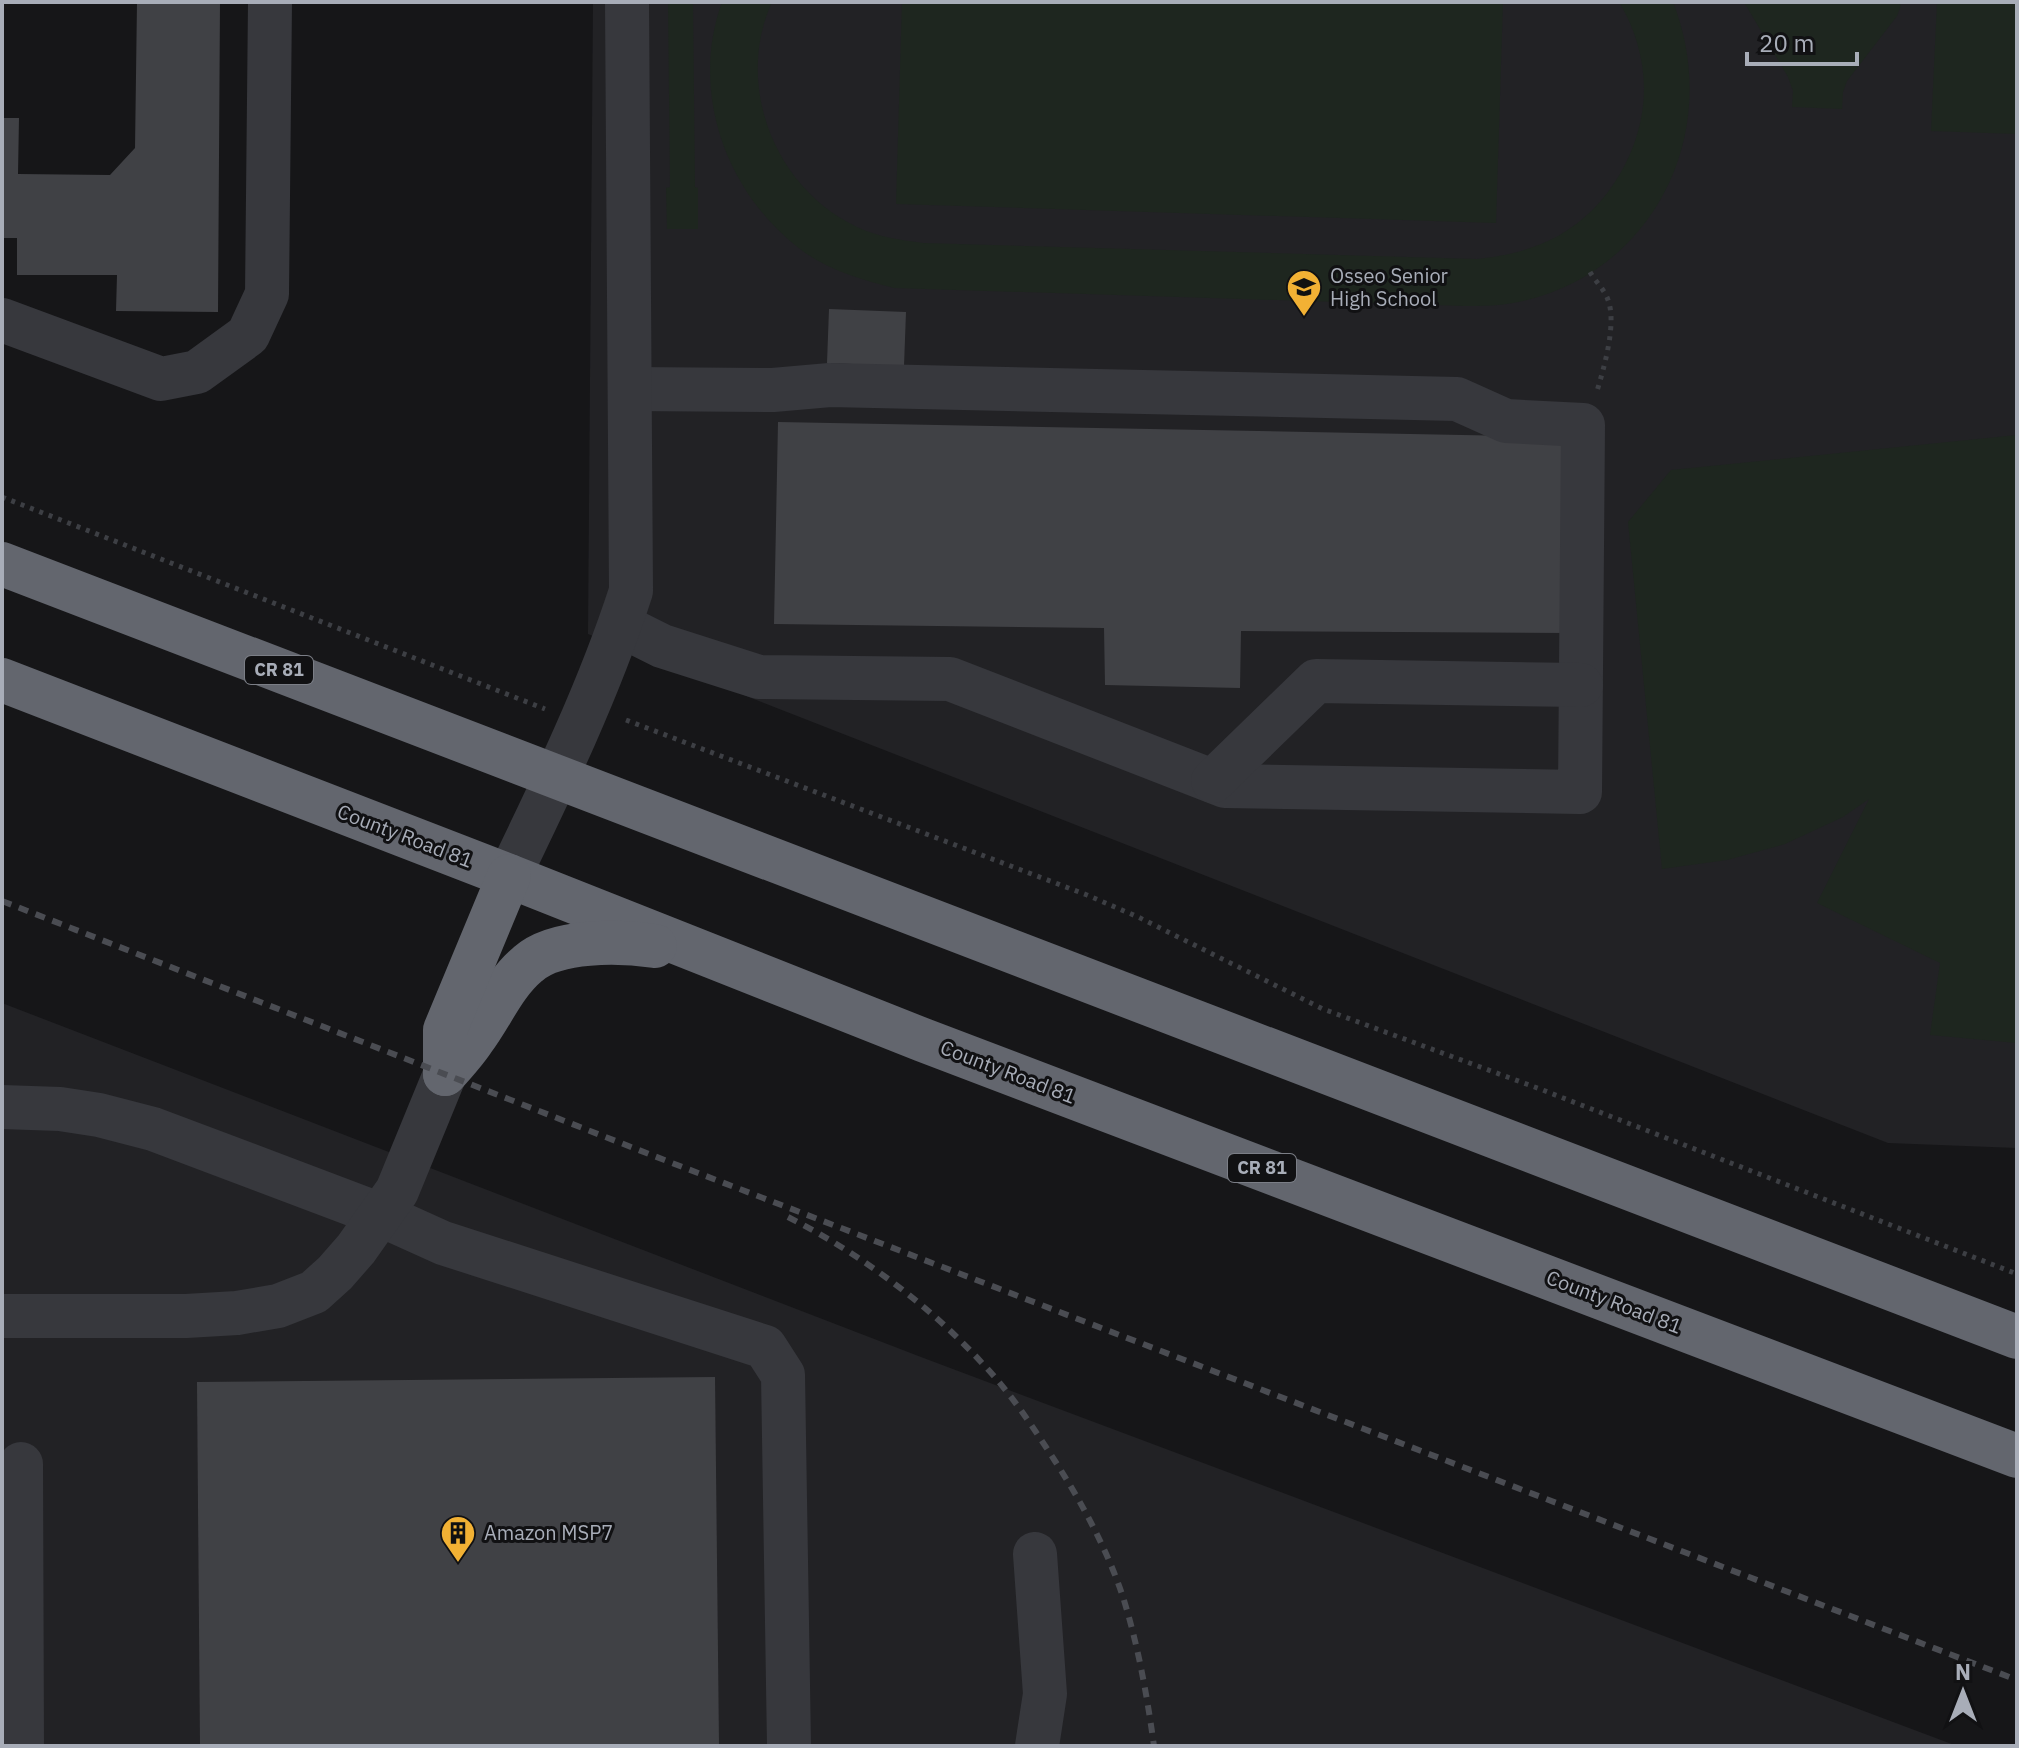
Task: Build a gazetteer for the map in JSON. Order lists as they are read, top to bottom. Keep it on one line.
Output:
{"streets":{"highway":["CR 81","County Road 81"]},"places":{"school or university":["Osseo Senior High School"],"building":["Amazon MSP7"]},"scale_bar":"20 m","north":"top"}
